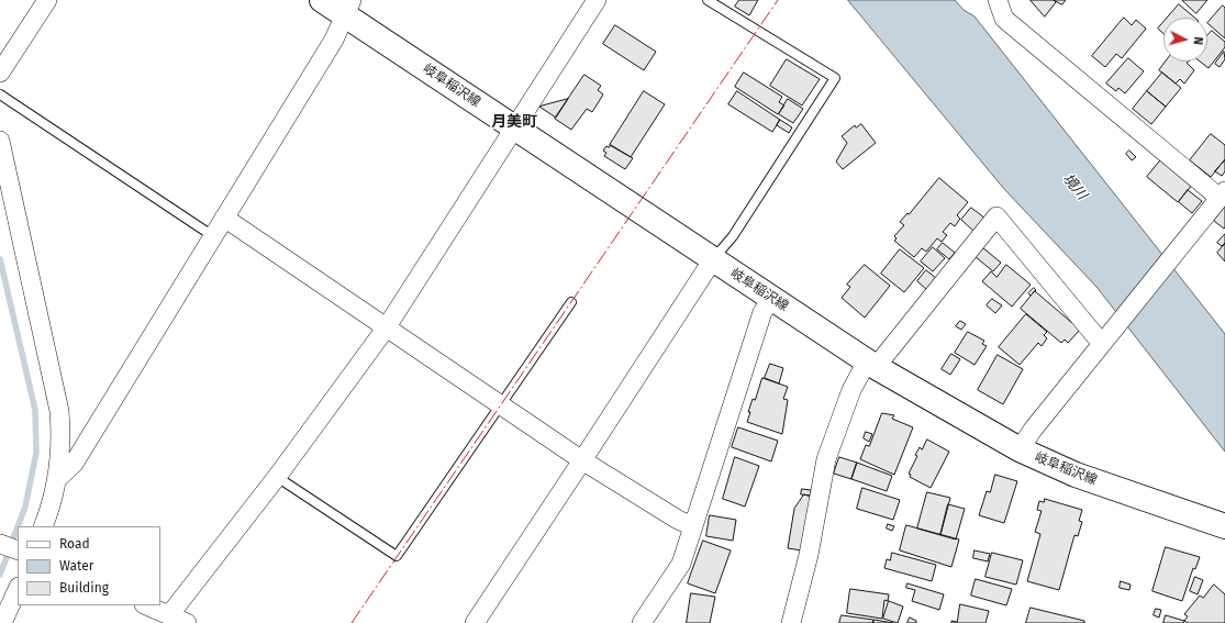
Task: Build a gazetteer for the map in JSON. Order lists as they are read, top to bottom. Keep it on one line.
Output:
{"streets":{"main road":["岐阜稲沢線"]},"districts":["月美町"],"water":["境川"],"legend":["Road","Water","Building"],"north":"right"}
